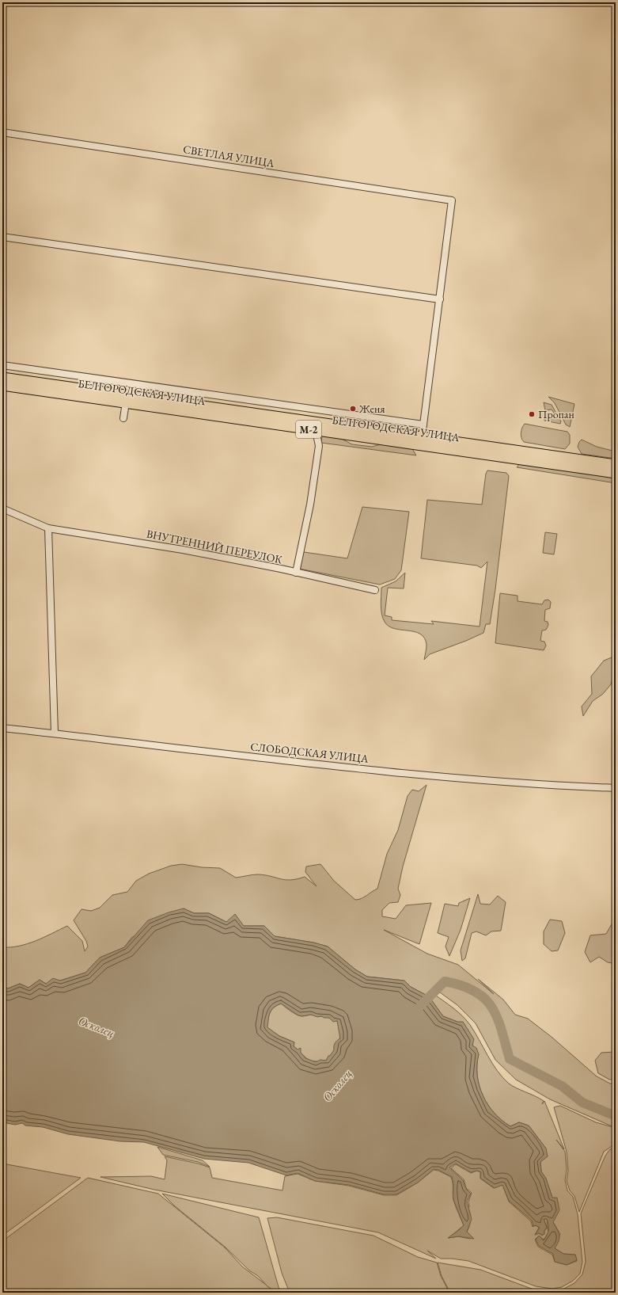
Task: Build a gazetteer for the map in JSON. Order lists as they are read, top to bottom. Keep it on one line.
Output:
{"streets":{"main road":["БЕЛГОРОДСКАЯ УЛИЦА","М-2"],"street":["СВЕТЛАЯ УЛИЦА","ВНУТРЕННИЙ ПЕРЕУЛОК","СЛОБОДСКАЯ УЛИЦА"]},"water":["Осколец"],"places":["Женя","Пропан"]}
